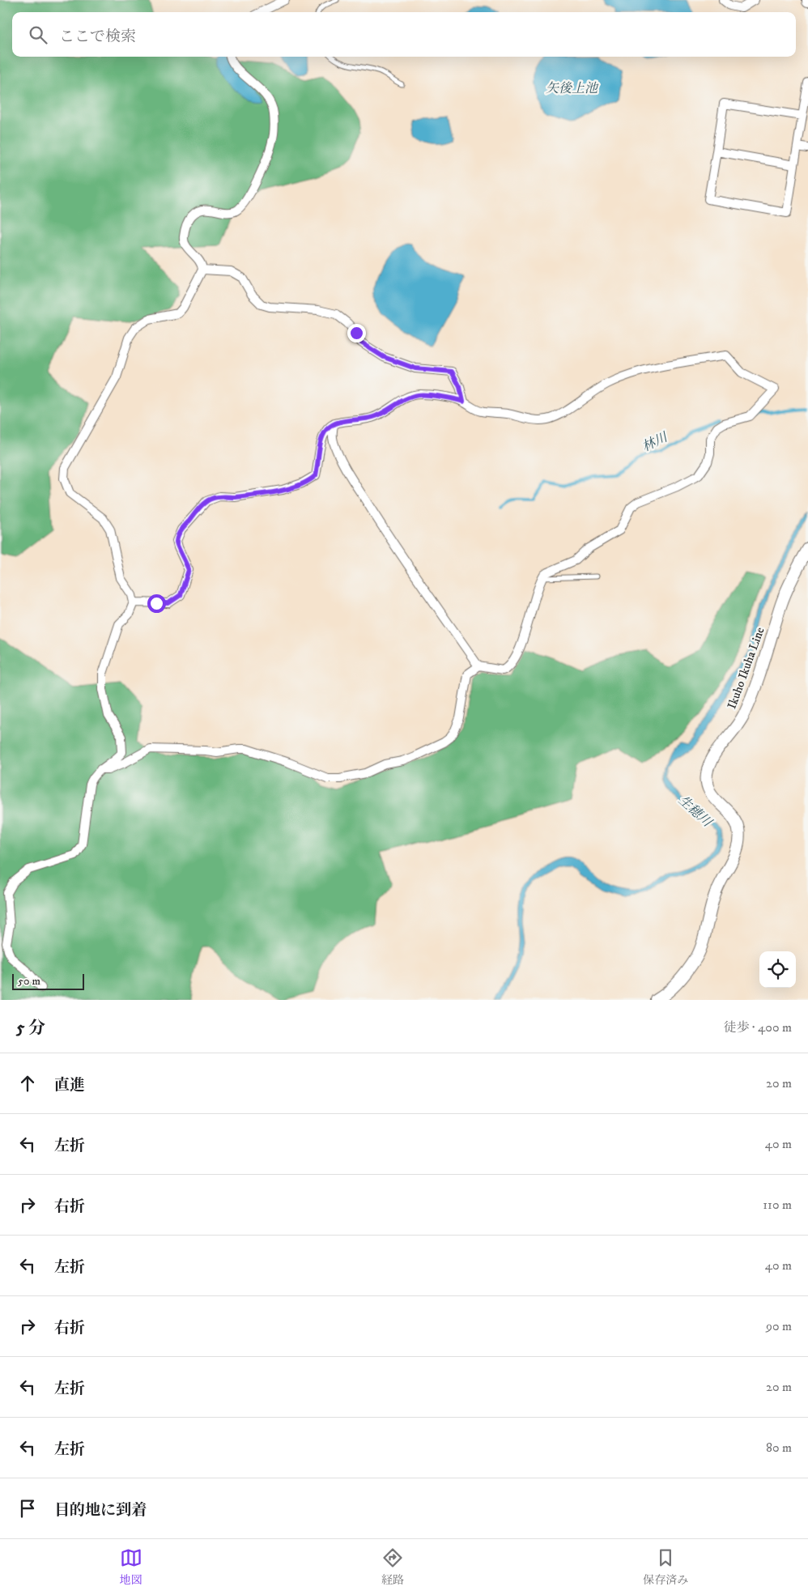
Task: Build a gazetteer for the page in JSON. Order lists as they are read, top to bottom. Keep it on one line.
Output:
{"streets":{"main road":["Ikuho Ikuha Line"]},"water":["矢後上池","林川","生穂川"],"scale_bar":"50 m","page":{"search":"ここで検索","scale":"50 m","heading":["5 分","徒歩 · 400 m"],"list":[["直進","20 m"],["左折","40 m"],["右折","110 m"],["左折","40 m"],["右折","90 m"],["左折","20 m"],["左折","80 m"],"目的地に到着"],"nav":["地図","経路","保存済み"]}}
